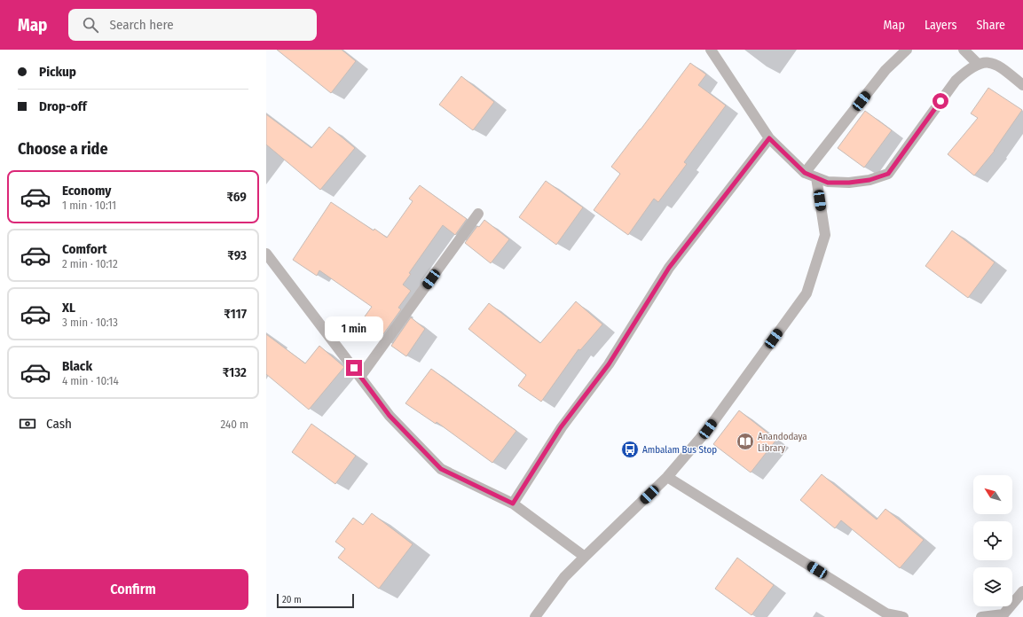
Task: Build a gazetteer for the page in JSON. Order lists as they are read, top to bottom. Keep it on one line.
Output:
{"places":{"library":["Anandodaya Library"],"bus stop":["Ambalam Bus Stop"]},"scale_bar":"20 m","north":"top left","page":{"header":"Map","search":"Search here","nav":["Map","Layers","Share"],"banner":["Pickup","Drop-off"],"heading":"Choose a ride","list":[{"name":"Economy","note":"1 min · 10:11","value":"₹69"},{"name":"Comfort","note":"2 min · 10:12","value":"₹93"},{"name":"XL","note":"3 min · 10:13","value":"₹117"},{"name":"Black","note":"4 min · 10:14","value":"₹132"}],"bubble":"1 min","pay":["Cash","240 m"],"buttons":"Confirm","scale":"20 m"}}
